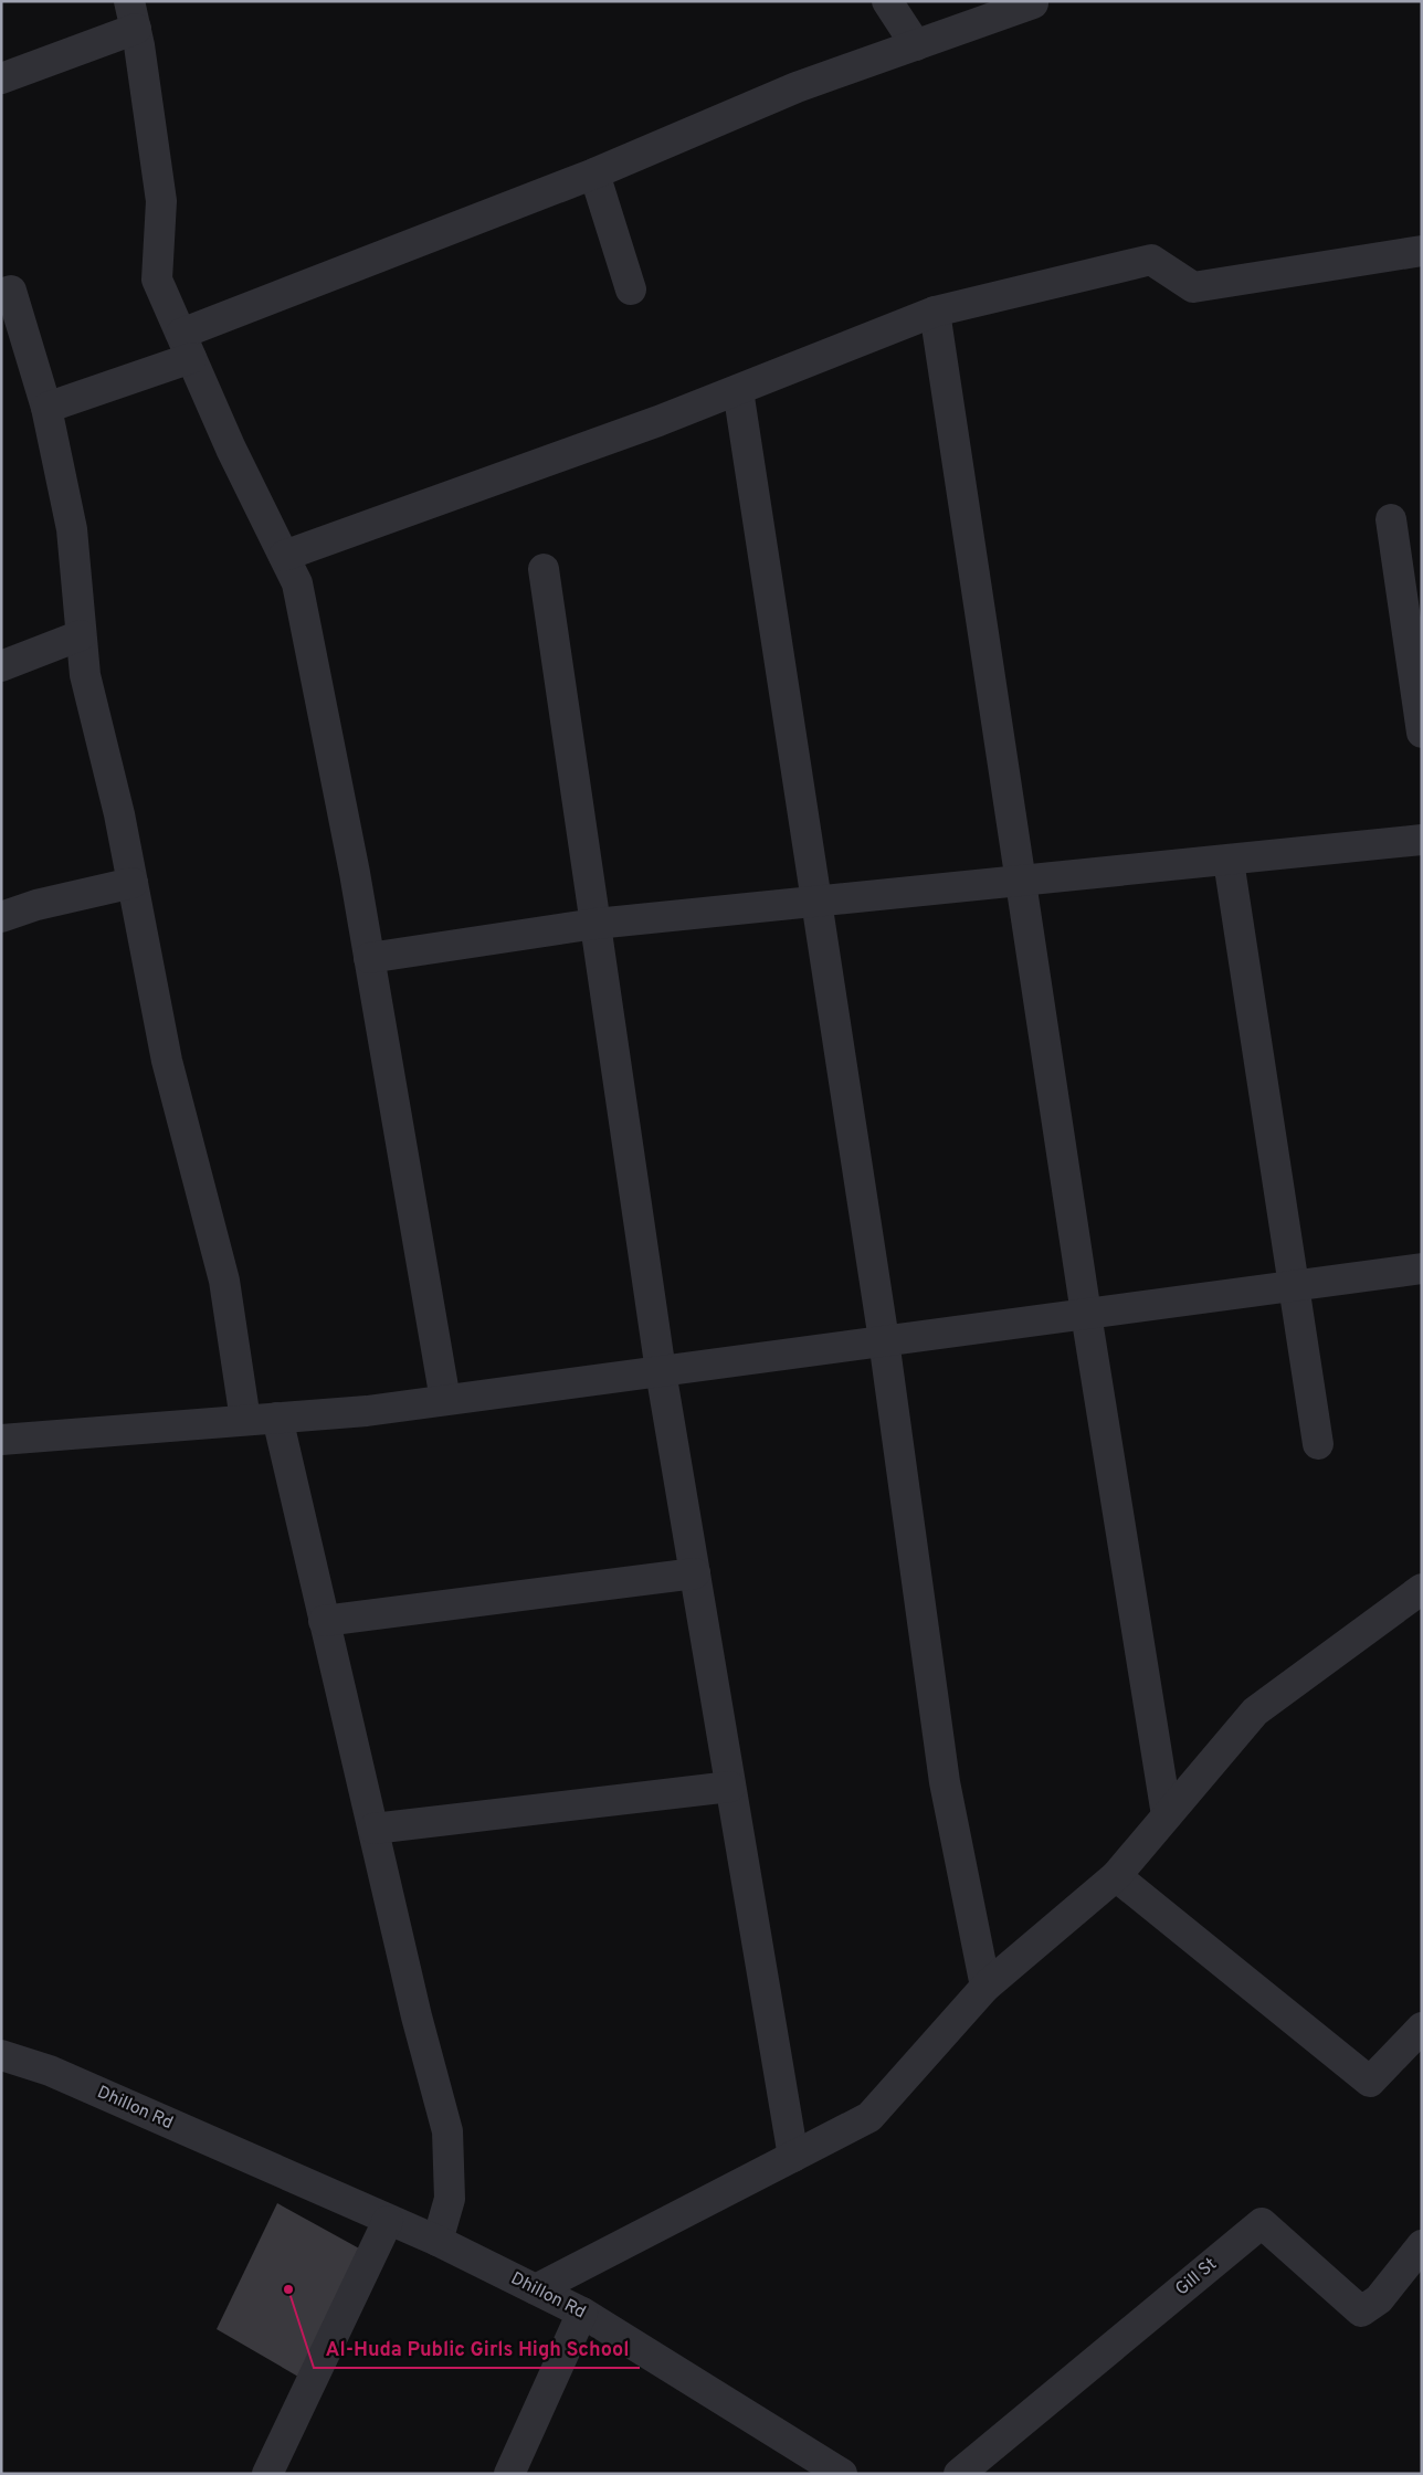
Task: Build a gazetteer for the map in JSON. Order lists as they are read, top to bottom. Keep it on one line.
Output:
{"streets":{"street":["Dhillon Rd","Gill St"]},"places":["Al-Huda Public Girls High School"]}
